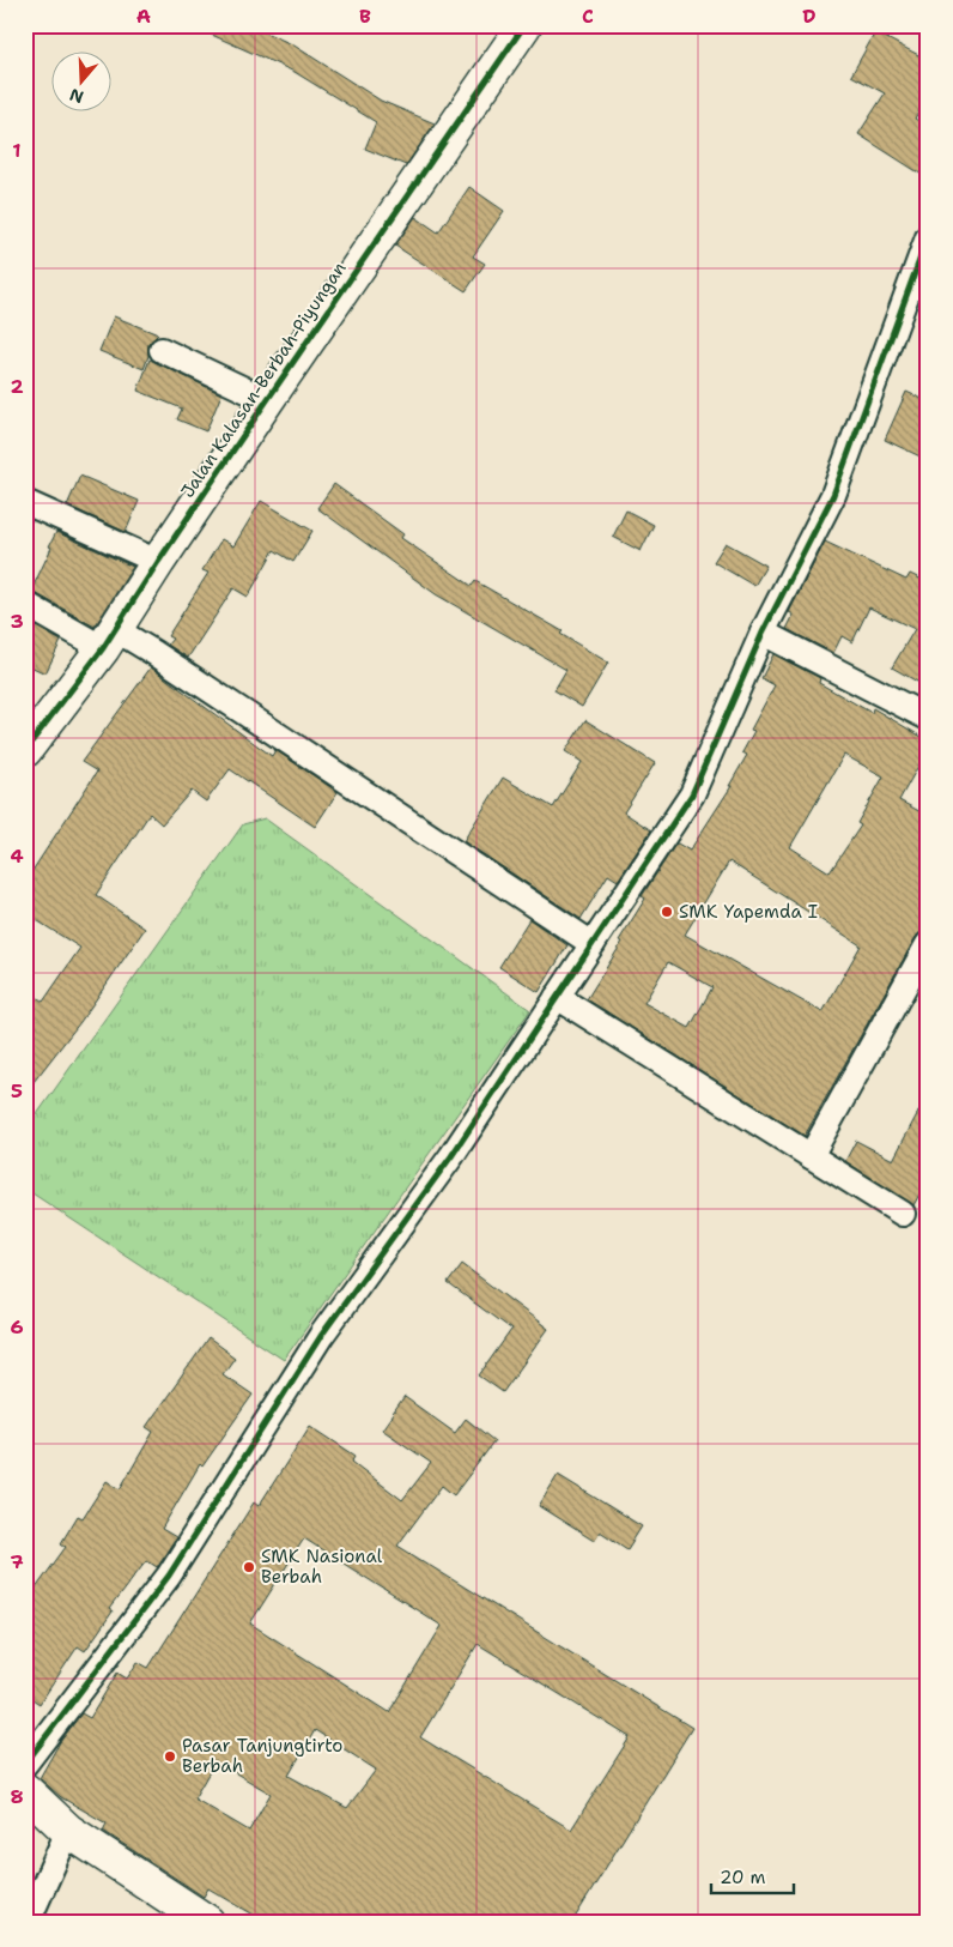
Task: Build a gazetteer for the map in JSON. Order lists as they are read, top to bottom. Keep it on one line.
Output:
{"streets":{"street":["Jalan Kalasan-Berbah-Piyungan"]},"places":["SMK Yapemda I","SMK Nasional Berbah","Pasar Tanjungtirto Berbah"],"scale_bar":"20 m","north":"bottom","grid":{"columns":["A","B","C","D"],"rows":["1","2","3","4","5","6","7","8"]}}
